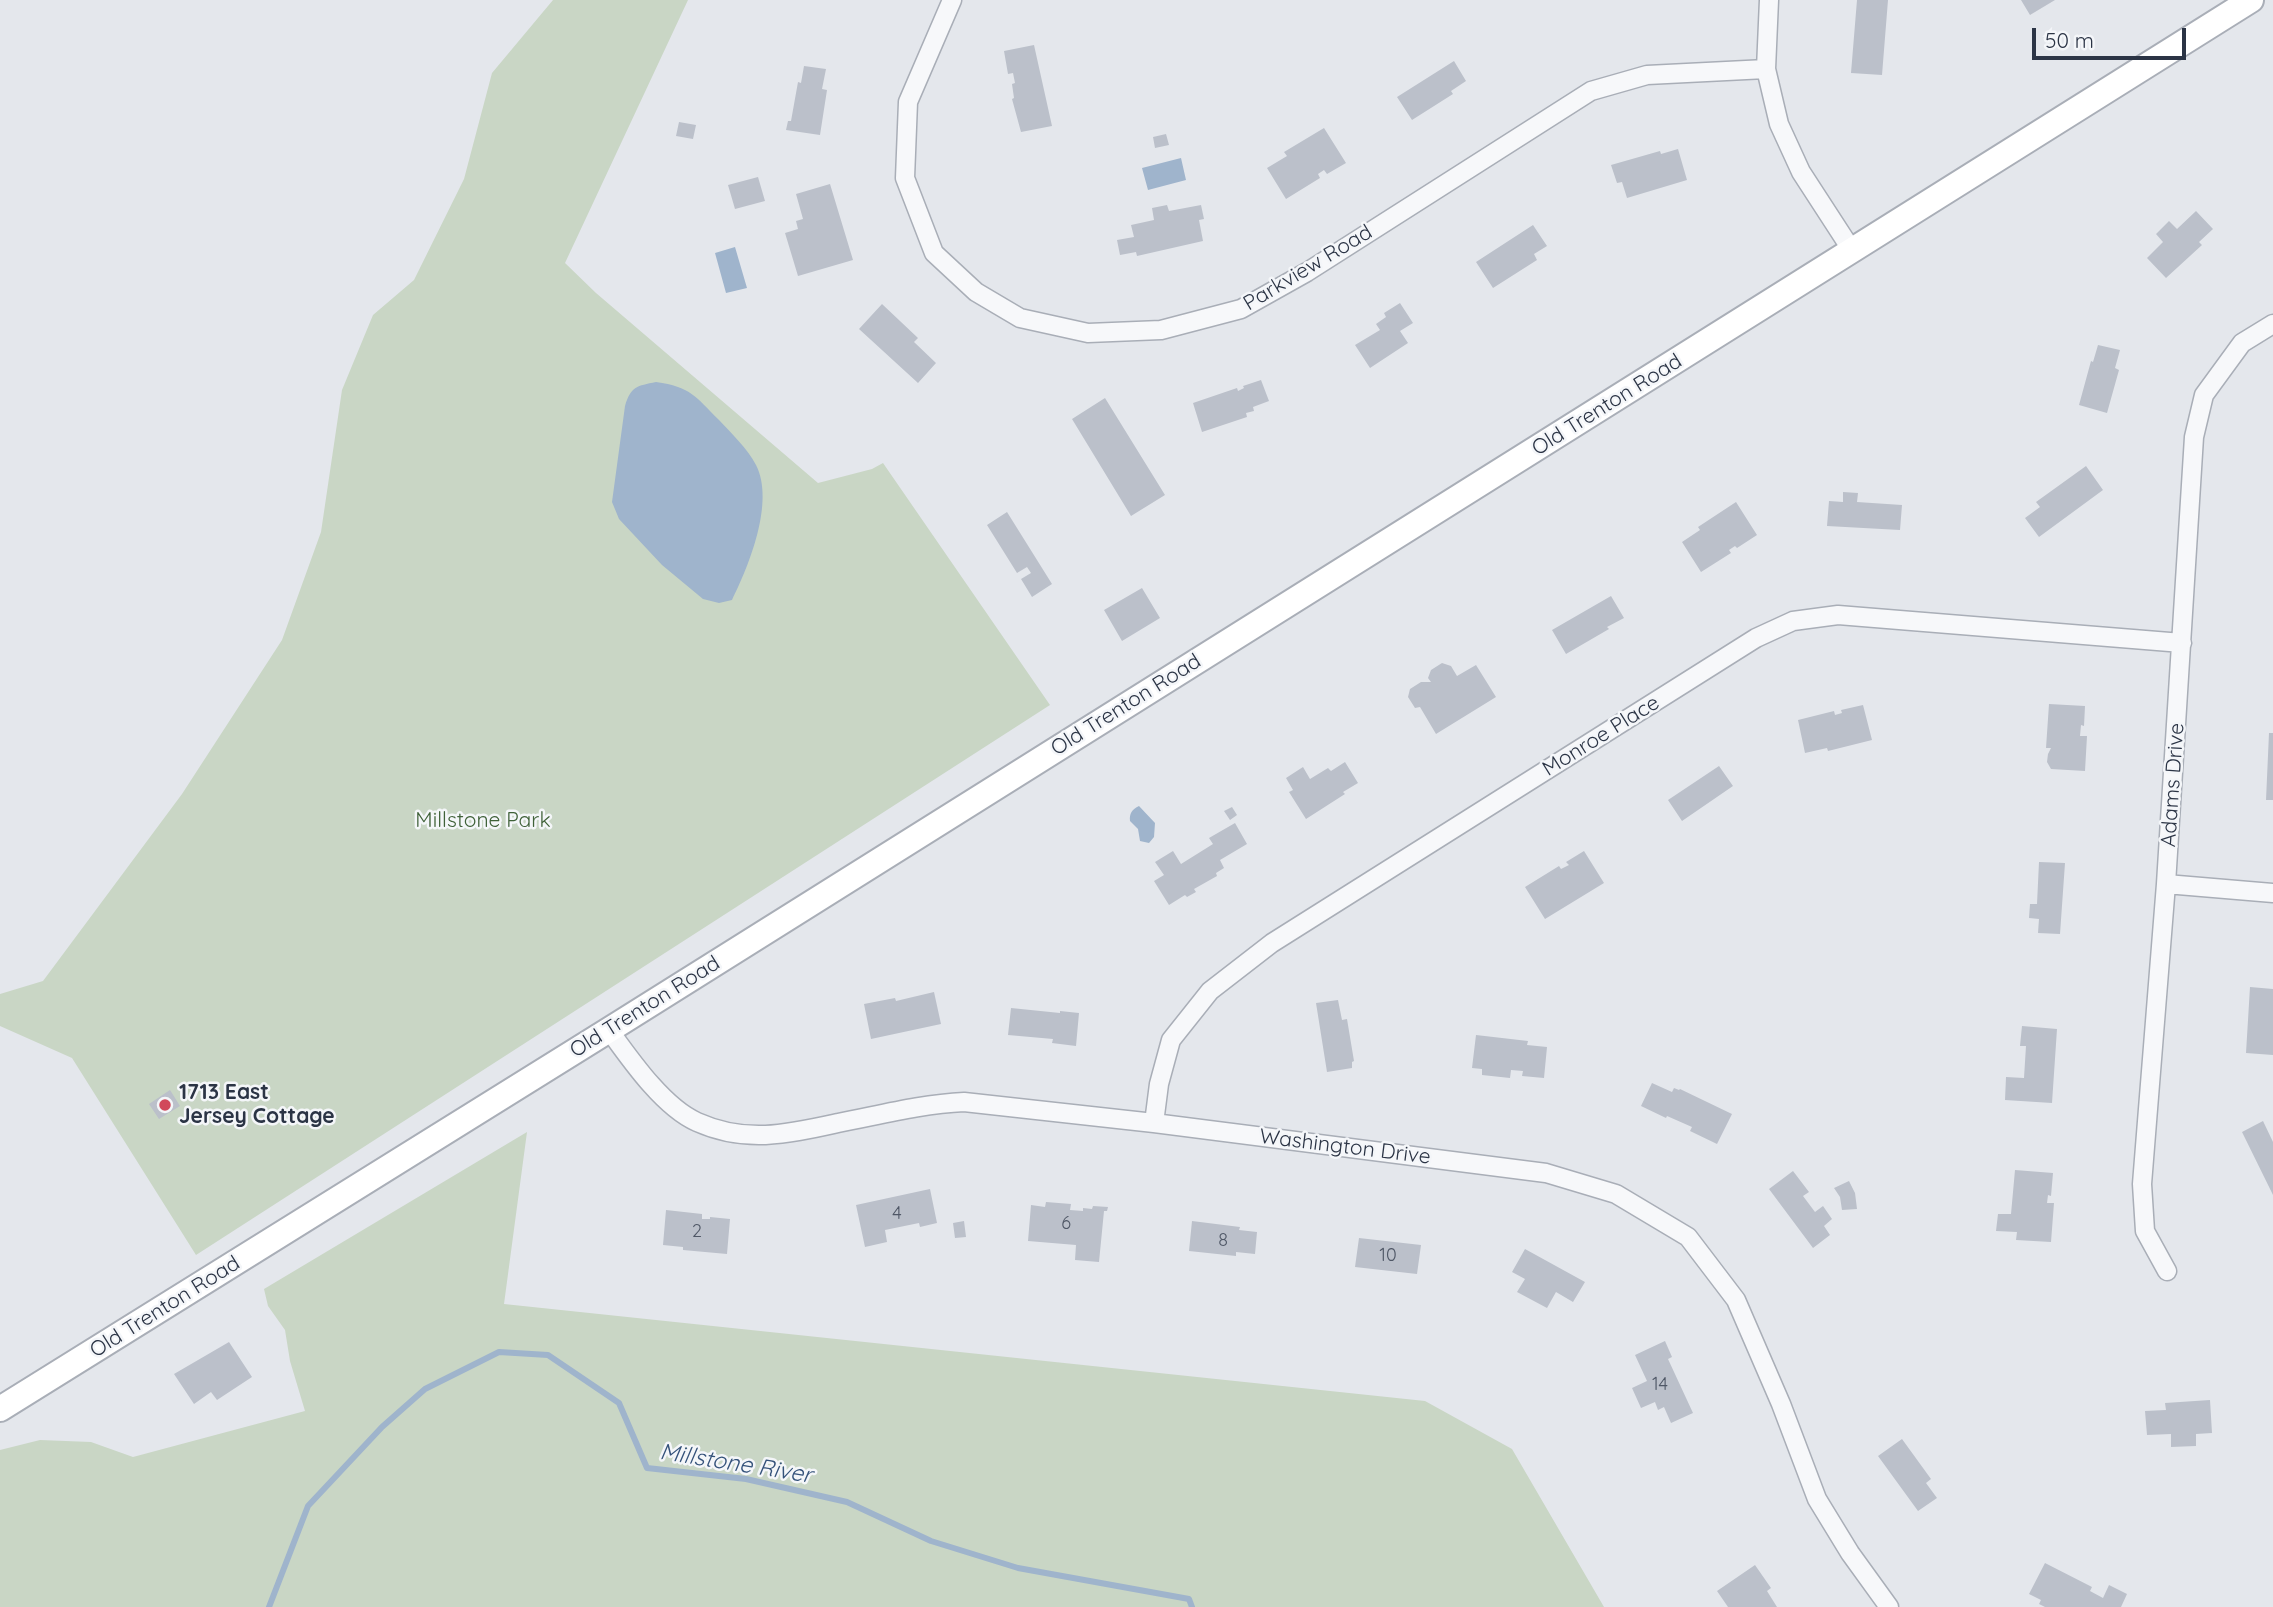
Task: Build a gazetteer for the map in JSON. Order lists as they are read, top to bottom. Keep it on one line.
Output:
{"streets":{"main road":["Old Trenton Road"],"street":["Parkview Road","Monroe Place","Adams Drive","Washington Drive"]},"crossings":[["Old Trenton Road","Washington Drive"],["Monroe Place","Adams Drive"],["Monroe Place","Washington Drive"]],"water":["Millstone River"],"parks":["Millstone Park"],"places":["1713 East Jersey Cottage"],"house_numbers":["4","6","2","8","10","14"],"scale_bar":"50 m"}
